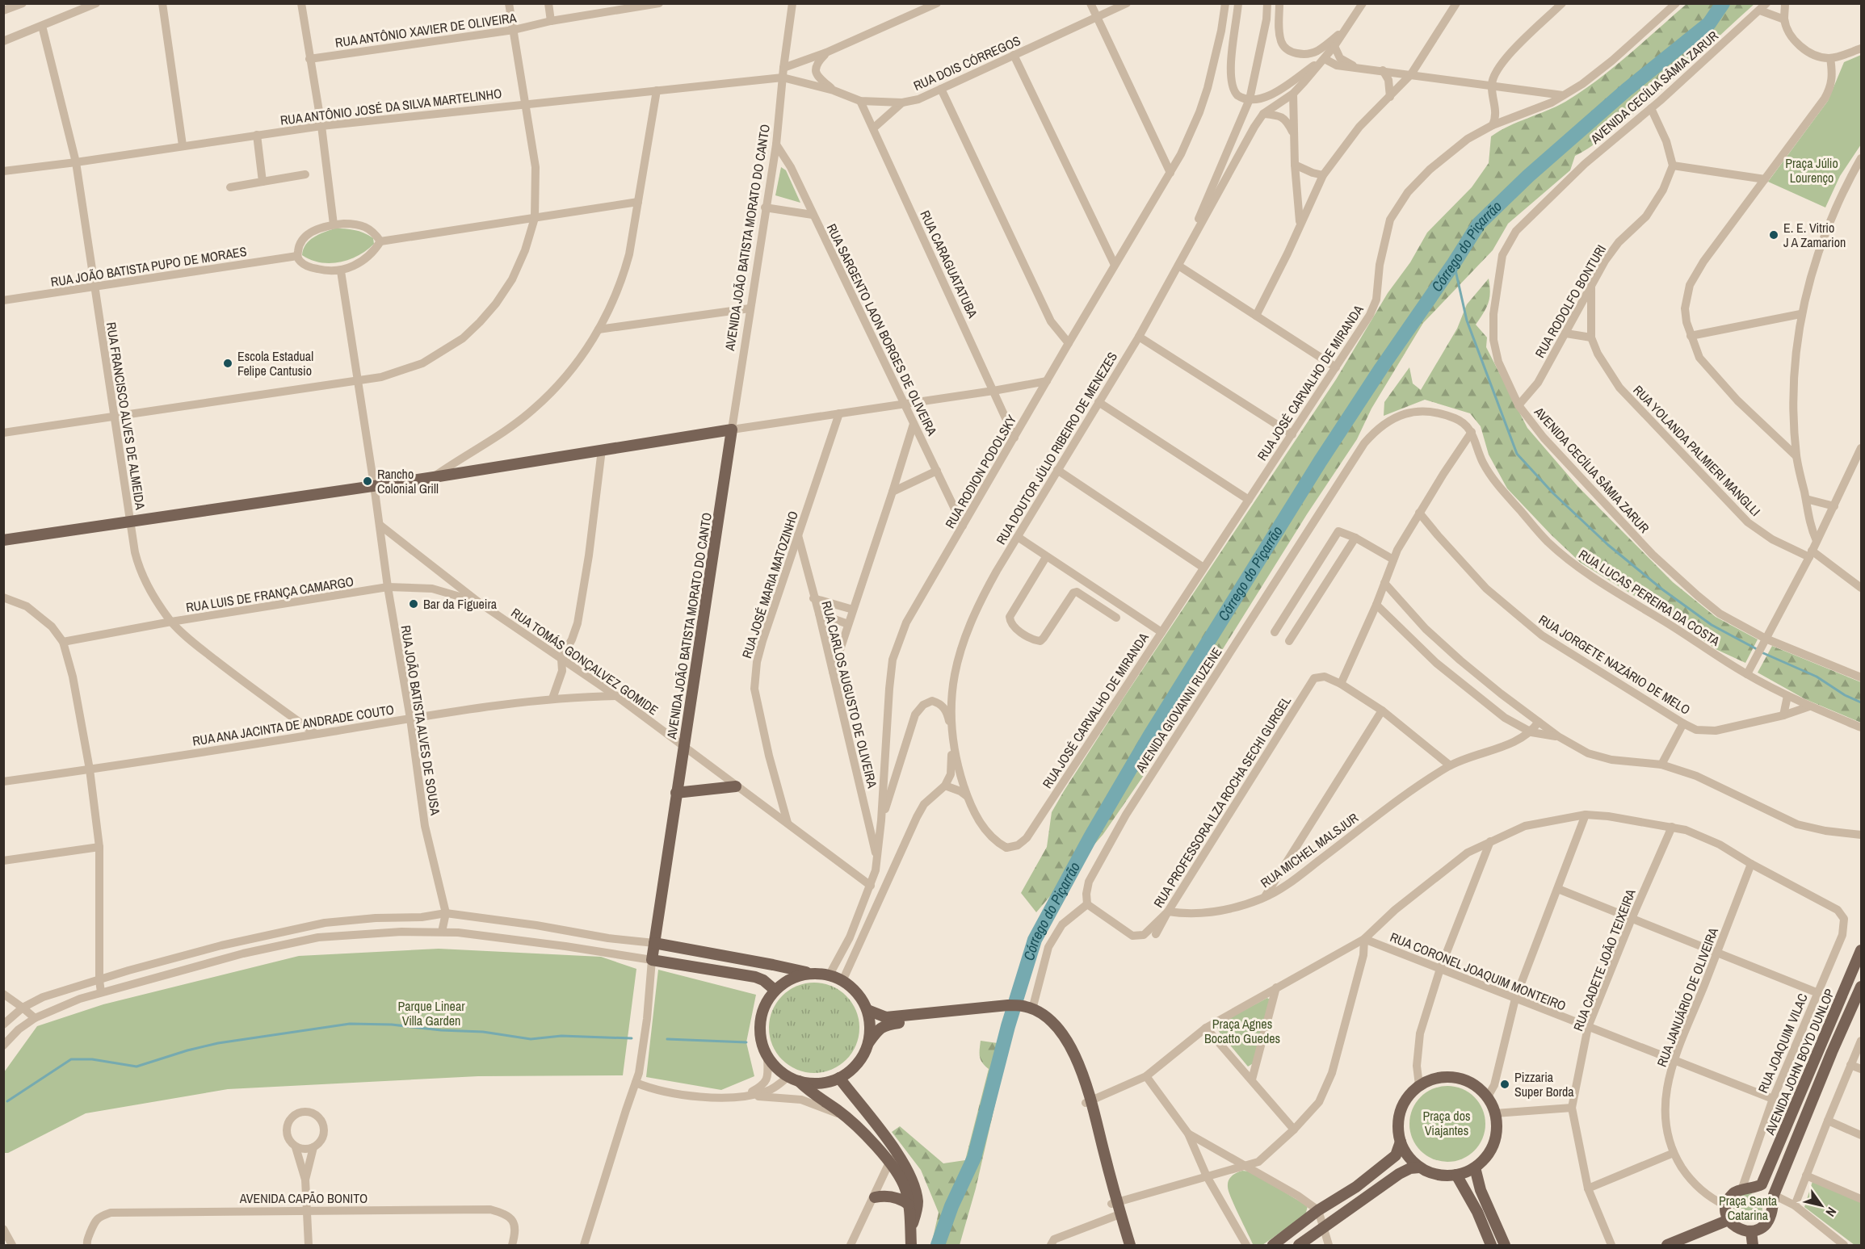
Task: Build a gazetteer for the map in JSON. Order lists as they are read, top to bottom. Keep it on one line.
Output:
{"streets":{"main road":["AVENIDA JOÃO BATISTA MORATO DO CANTO","AVENIDA JOHN BOYD DUNLOP"],"street":["RUA ANTÔNIO XAVIER DE OLIVEIRA","RUA DOIS CÓRREGOS","AVENIDA CECÍLIA SÂMIA ZARUR","RUA ANTÔNIO JOSÉ DA SILVA MARTELINHO","RUA CARAGUATATUBA","RUA JOÃO BATISTA PUPO DE MORAES","RUA RODOLFO BONTURI","RUA SARGENTO LAON BORGES DE OLIVEIRA","RUA JOSÉ CARVALHO DE MIRANDA","RUA FRANCISCO ALVES DE ALMEIDA","RUA DOUTOR JÚLIO RIBEIRO DE MENEZES","RUA YOLANDA PALMIERI MANGLLI","RUA RODION PODOLSKY","RUA JOSÉ MARIA MATOZINHO","RUA LUIS DE FRANÇA CAMARGO","RUA LUCAS PEREIRA DA COSTA","RUA TOMÁS GONÇALVEZ GOMIDE","RUA JORGETE NAZÁRIO DE MELO","RUA CARLOS AUGUSTO DE OLIVEIRA","AVENIDA GIOVANNI RUZENE","RUA JOÃO BATISTA ALVES DE SOUSA","RUA ANA JACINTA DE ANDRADE COUTO","RUA PROFESSORA ILZA ROCHA SECHI GURGEL","RUA MICHEL MALSJUR","RUA CADETE JOÃO TEIXEIRA","RUA CORONEL JOAQUIM MONTEIRO","RUA JANUÁRIO DE OLIVEIRA","RUA JOAQUIM VILAC","AVENIDA CAPÃO BONITO"]},"crossings":[["RUA DOIS CÓRREGOS","RUA ANTÔNIO JOSÉ DA SILVA MARTELINHO"],["RUA DOIS CÓRREGOS","AVENIDA JOÃO BATISTA MORATO DO CANTO"],["RUA DOIS CÓRREGOS","RUA CARAGUATATUBA"],["AVENIDA CECÍLIA SÂMIA ZARUR","RUA RODOLFO BONTURI"],["RUA ANTÔNIO JOSÉ DA SILVA MARTELINHO","AVENIDA JOÃO BATISTA MORATO DO CANTO"],["RUA ANTÔNIO JOSÉ DA SILVA MARTELINHO","RUA FRANCISCO ALVES DE ALMEIDA"],["AVENIDA JOÃO BATISTA MORATO DO CANTO","RUA SARGENTO LAON BORGES DE OLIVEIRA"],["AVENIDA JOÃO BATISTA MORATO DO CANTO","RUA TOMÁS GONÇALVEZ GOMIDE"],["RUA CARAGUATATUBA","RUA RODION PODOLSKY"],["RUA JOÃO BATISTA PUPO DE MORAES","RUA FRANCISCO ALVES DE ALMEIDA"],["RUA RODOLFO BONTURI","RUA YOLANDA PALMIERI MANGLLI"],["RUA SARGENTO LAON BORGES DE OLIVEIRA","RUA RODION PODOLSKY"],["RUA JOSÉ CARVALHO DE MIRANDA","RUA DOUTOR JÚLIO RIBEIRO DE MENEZES"],["RUA FRANCISCO ALVES DE ALMEIDA","RUA LUIS DE FRANÇA CAMARGO"],["RUA FRANCISCO ALVES DE ALMEIDA","RUA ANA JACINTA DE ANDRADE COUTO"],["RUA RODION PODOLSKY","RUA TOMÁS GONÇALVEZ GOMIDE"],["RUA RODION PODOLSKY","RUA CARLOS AUGUSTO DE OLIVEIRA"],["RUA JOSÉ MARIA MATOZINHO","RUA TOMÁS GONÇALVEZ GOMIDE"],["RUA JOSÉ MARIA MATOZINHO","RUA CARLOS AUGUSTO DE OLIVEIRA"],["RUA LUIS DE FRANÇA CAMARGO","RUA TOMÁS GONÇALVEZ GOMIDE"],["RUA LUIS DE FRANÇA CAMARGO","RUA JOÃO BATISTA ALVES DE SOUSA"],["RUA LUCAS PEREIRA DA COSTA","RUA JORGETE NAZÁRIO DE MELO"],["RUA LUCAS PEREIRA DA COSTA","AVENIDA GIOVANNI RUZENE"],["RUA TOMÁS GONÇALVEZ GOMIDE","RUA JOÃO BATISTA ALVES DE SOUSA"],["RUA TOMÁS GONÇALVEZ GOMIDE","RUA ANA JACINTA DE ANDRADE COUTO"],["RUA JOÃO BATISTA ALVES DE SOUSA","RUA ANA JACINTA DE ANDRADE COUTO"],["RUA PROFESSORA ILZA ROCHA SECHI GURGEL","RUA MICHEL MALSJUR"],["RUA CADETE JOÃO TEIXEIRA","RUA CORONEL JOAQUIM MONTEIRO"],["RUA CORONEL JOAQUIM MONTEIRO","RUA JANUÁRIO DE OLIVEIRA"],["RUA CORONEL JOAQUIM MONTEIRO","RUA JOAQUIM VILAC"],["RUA JANUÁRIO DE OLIVEIRA","RUA JOAQUIM VILAC"],["RUA JOAQUIM VILAC","AVENIDA JOHN BOYD DUNLOP"]],"water":["Córrego do Piçarrão"],"parks":["Praça Júlio Lourenço","Parque Linear Villa Garden","Praça Agnes Bocatto Guedes","Praça dos Viajantes","Praça Santa Catarina"],"places":["E. E. Vitrio J A Zamarion","Escola Estadual Felipe Cantusio","Rancho Colonial Grill","Bar da Figueira","Pizzaria Super Borda"],"north":"bottom right"}
